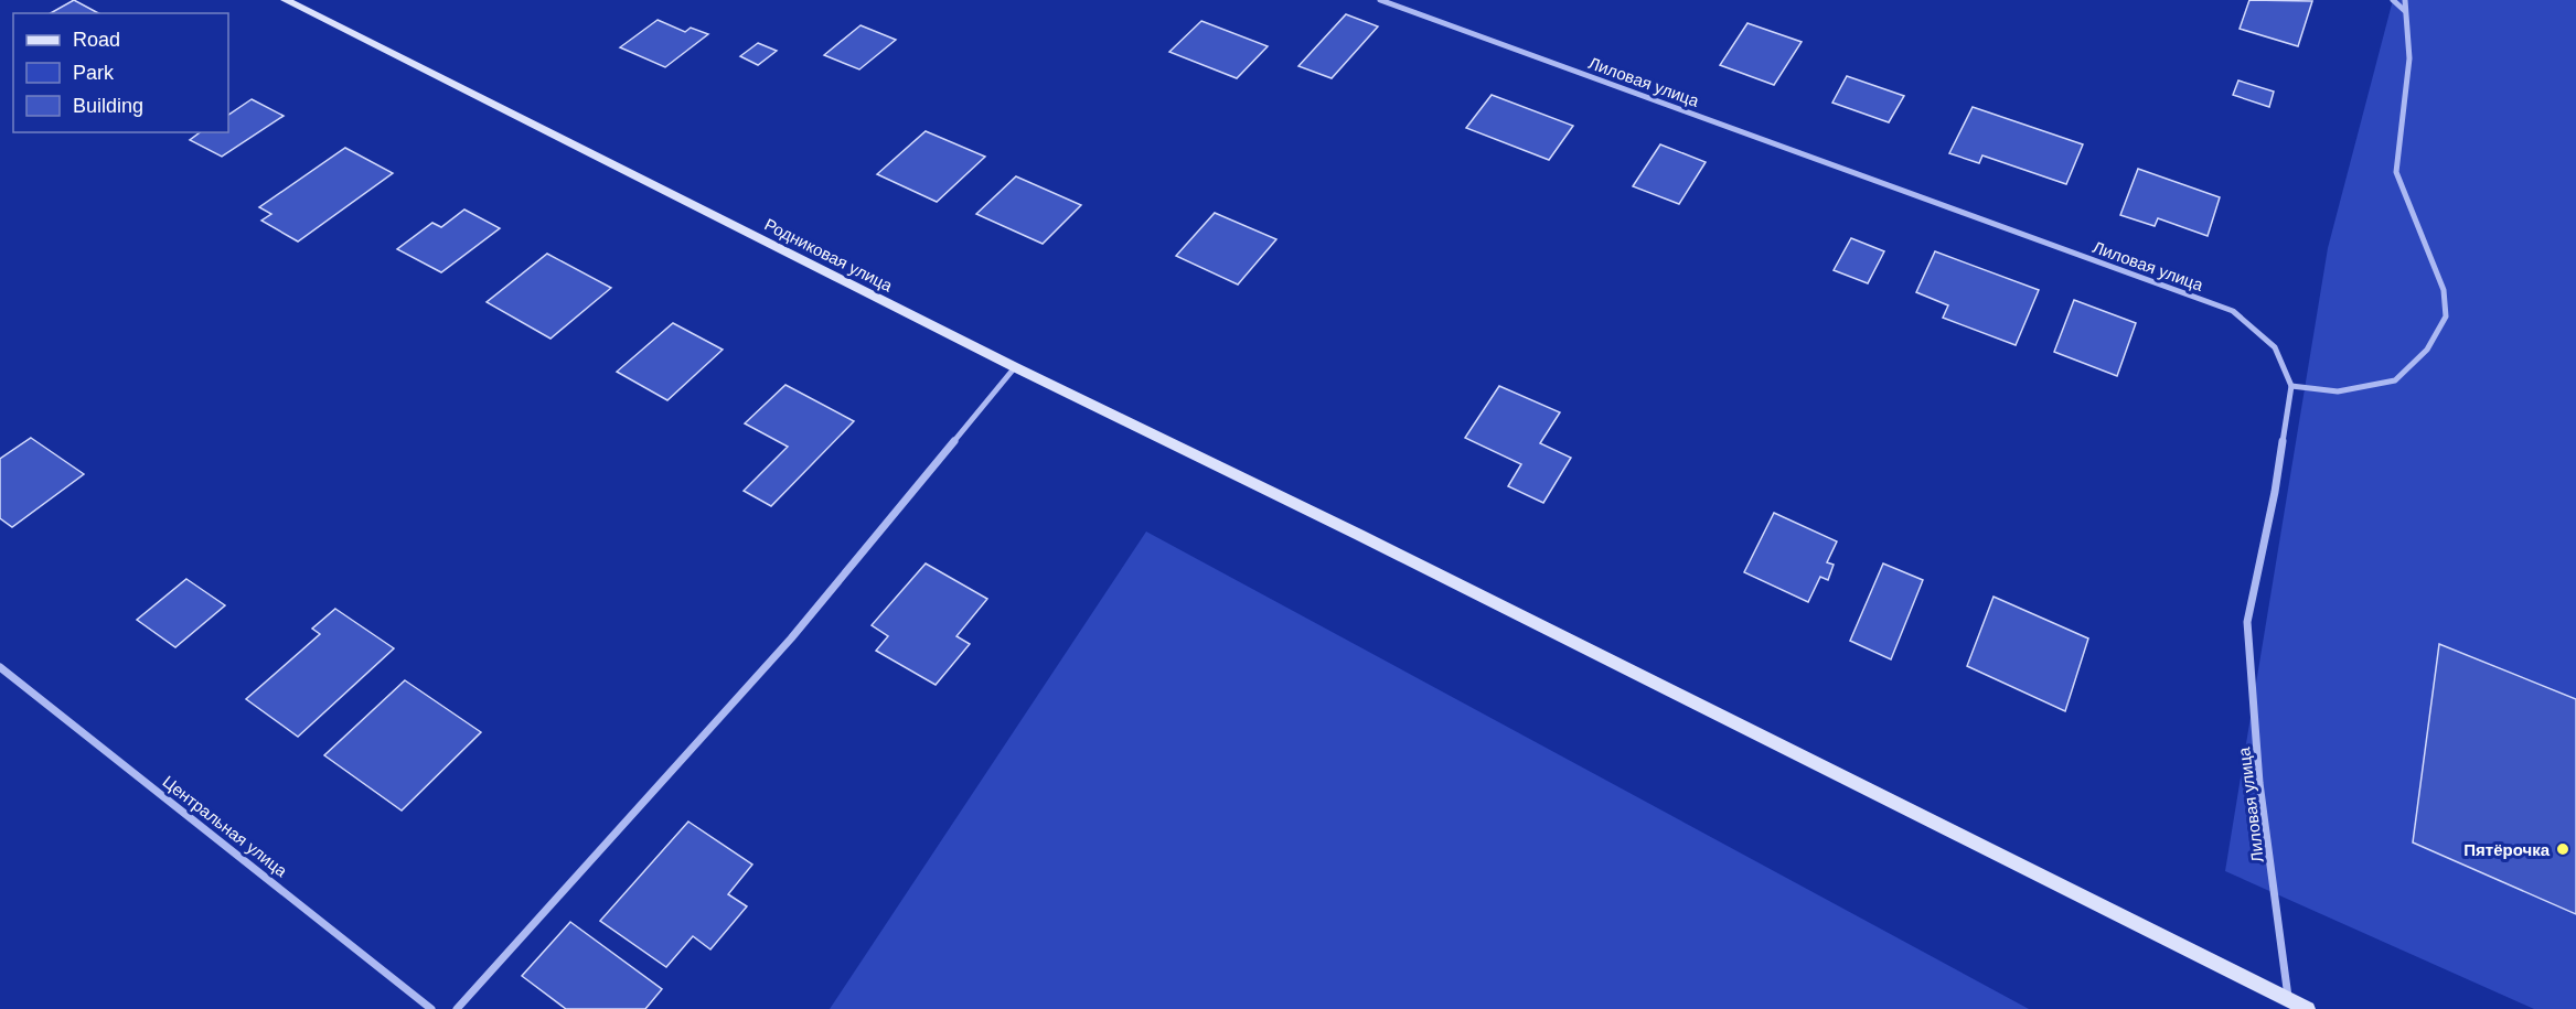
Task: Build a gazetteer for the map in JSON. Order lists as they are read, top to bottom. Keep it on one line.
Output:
{"streets":{"street":["Лиловая улица","Родниковая улица","Центральная улица"]},"crossings":[["Лиловая улица","Родниковая улица"]],"places":["Пятёрочка"],"legend":["Road","Park","Building"]}
